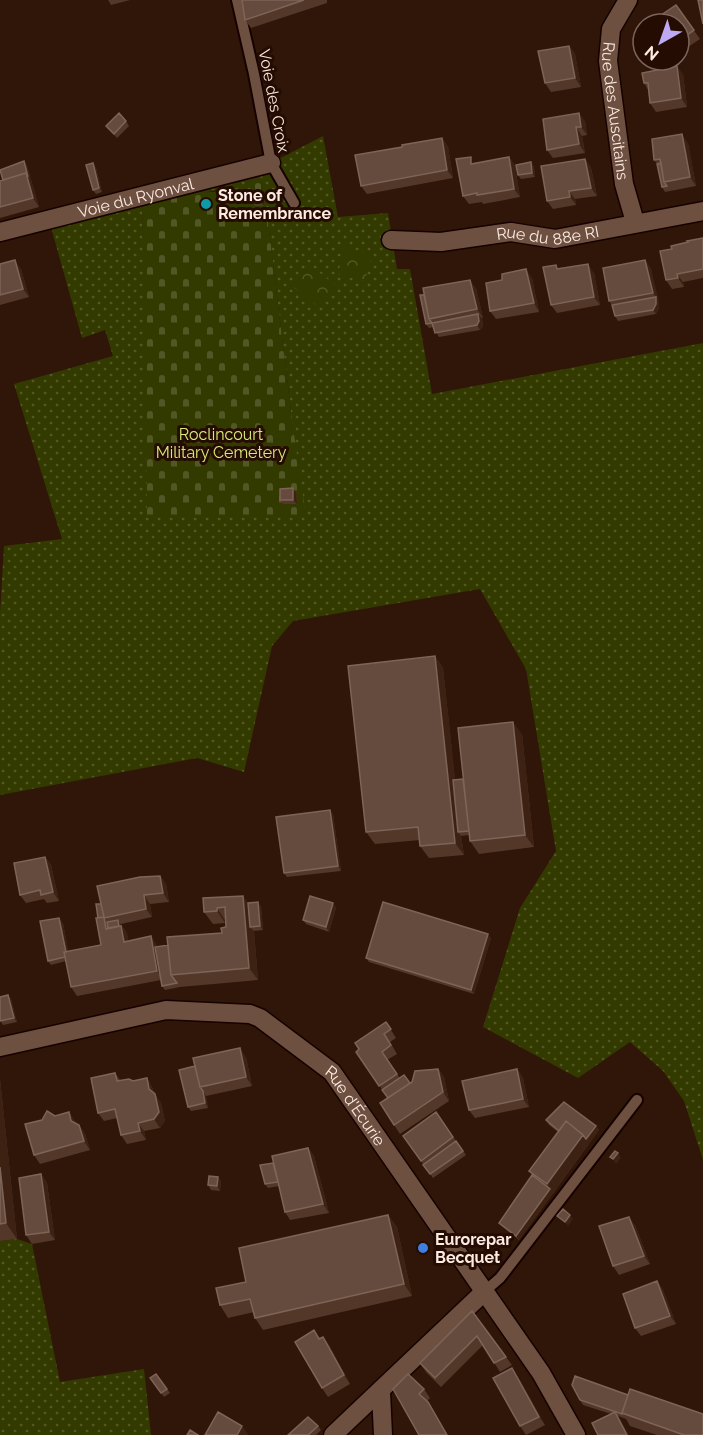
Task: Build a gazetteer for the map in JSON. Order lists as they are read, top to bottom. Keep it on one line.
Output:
{"streets":{"street":["Rue des Auscitains","Voie du Ryonval","Rue du 88e RI","Rue d'Écurie"],"lane":["Voie des Croix"]},"crossings":[["Voie des Croix","Voie du Ryonval"],["Rue des Auscitains","Rue du 88e RI"]],"parks":["Roclincourt Military Cemetery"],"places":["Stone of Remembrance","Eurorepar Becquet"],"north":"bottom left"}
